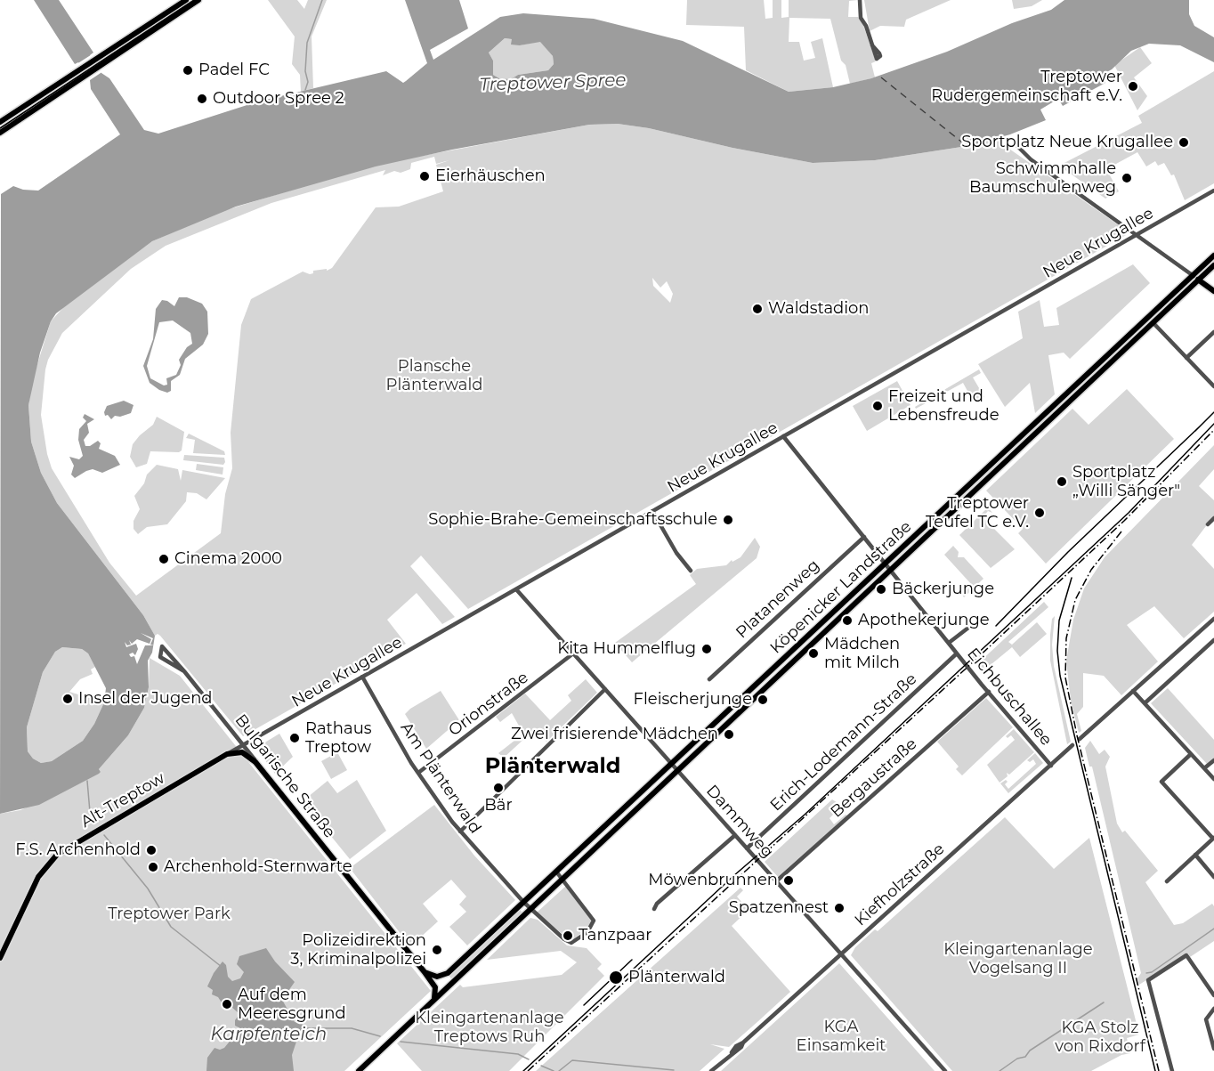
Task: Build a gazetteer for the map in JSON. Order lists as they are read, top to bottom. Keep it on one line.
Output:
{"streets":{"main road":["Köpenicker Landstraße","Bulgarische Straße","Alt-Treptow"],"street":["Neue Krugallee","Platanenweg","Eichbuschallee","Orionstraße","Erich-Lodemann-Straße","Am Plänterwald","Bergaustraße","Dammweg","Kiefholzstraße"]},"crossings":[["Neue Krugallee","Eichbuschallee"],["Neue Krugallee","Bulgarische Straße"],["Neue Krugallee","Am Plänterwald"],["Neue Krugallee","Alt-Treptow"],["Neue Krugallee","Dammweg"],["Köpenicker Landstraße","Eichbuschallee"],["Köpenicker Landstraße","Bulgarische Straße"],["Köpenicker Landstraße","Am Plänterwald"],["Köpenicker Landstraße","Dammweg"],["Platanenweg","Eichbuschallee"],["Eichbuschallee","Erich-Lodemann-Straße"],["Eichbuschallee","Bergaustraße"],["Eichbuschallee","Kiefholzstraße"],["Orionstraße","Am Plänterwald"],["Orionstraße","Dammweg"],["Erich-Lodemann-Straße","Dammweg"],["Bulgarische Straße","Alt-Treptow"],["Bergaustraße","Dammweg"],["Dammweg","Kiefholzstraße"]],"districts":["Plänterwald"],"water":["Treptower Spree","Karpfenteich"],"parks":["Plansche Plänterwald","Treptower Park","Kleingartenanlage Vogelsang II","Kleingartenanlage Treptows Ruh","KGA Einsamkeit","KGA Stolz von Rixdorf"],"places":["Padel FC","Treptower Rudergemeinschaft e.V.","Outdoor Spree 2","Sportplatz Neue Krugallee","Eierhäuschen","Schwimmhalle Baumschulenweg","Waldstadion","Freizeit und Lebensfreude","Sportplatz „Willi Sänger\"","Treptower Teufel TC e.V.","Sophie-Brahe-Gemeinschaftsschule","Cinema 2000","Bäckerjunge","Apothekerjunge","Kita Hummelflug","Mädchen mit Milch","Insel der Jugend","Fleischerjunge","Zwei frisierende Mädchen","Rathaus Treptow","Bär","F.S. Archenhold","Archenhold-Sternwarte","Möwenbrunnen","Spatzennest","Tanzpaar","Polizeidirektion 3, Kriminalpolizei","Plänterwald","Auf dem Meeresgrund"]}
